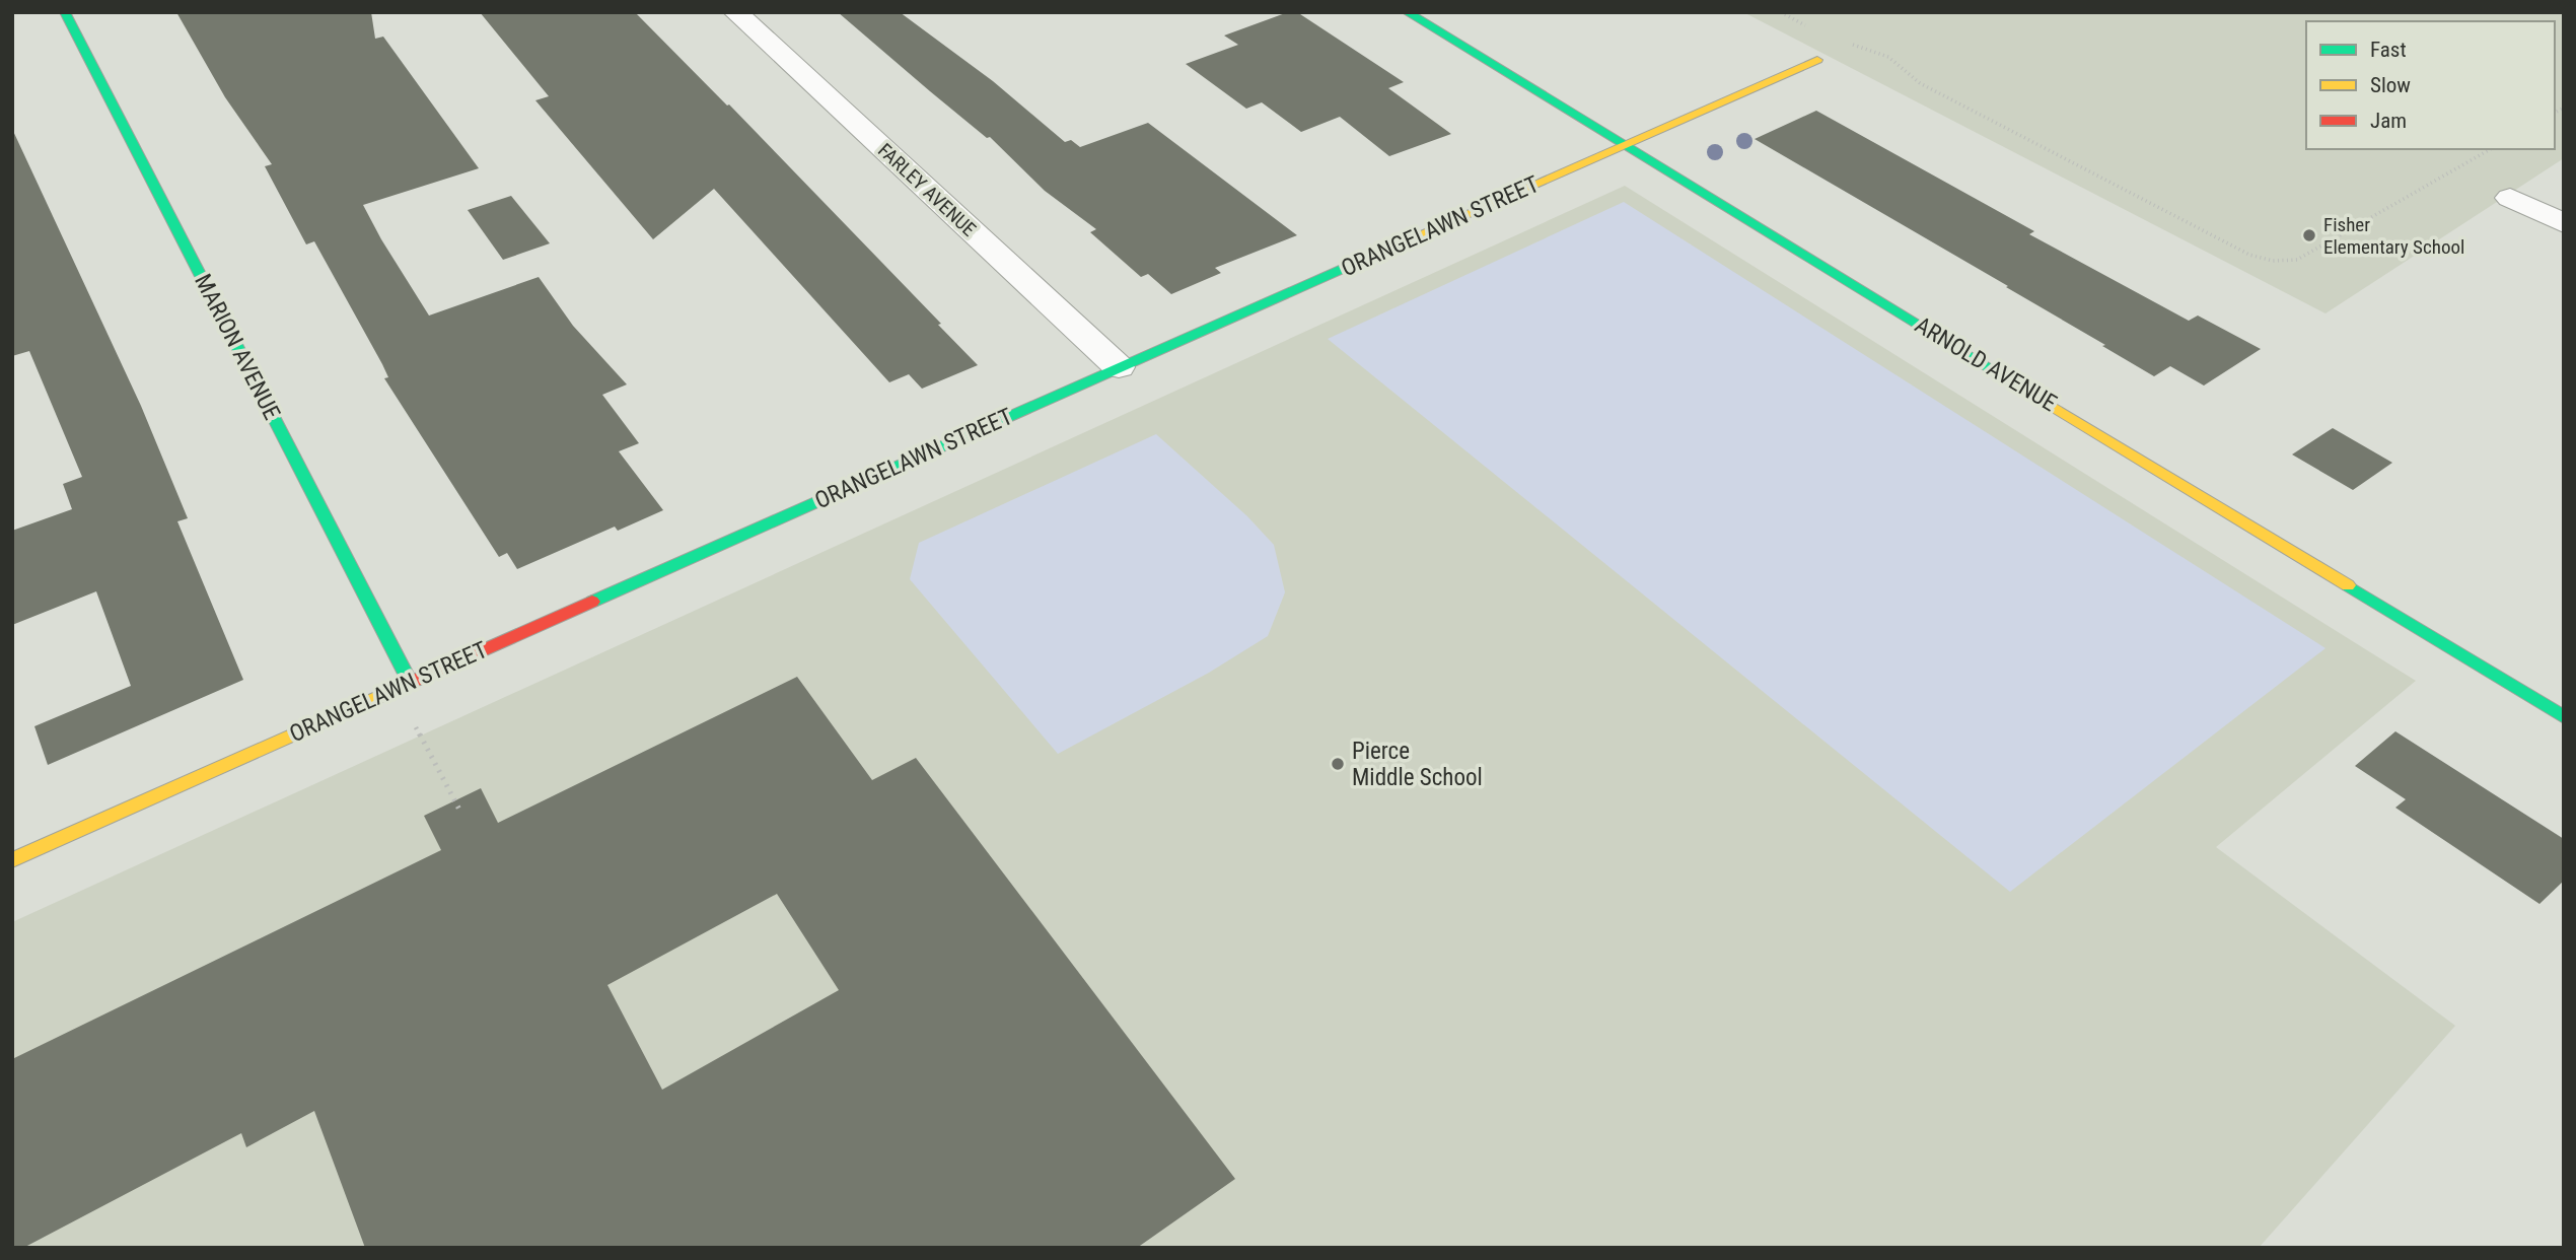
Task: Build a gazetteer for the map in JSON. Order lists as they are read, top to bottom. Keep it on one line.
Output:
{"streets":{"street":["FARLEY AVENUE","ORANGELAWN STREET","MARION AVENUE","ARNOLD AVENUE"]},"crossings":[["FARLEY AVENUE","ORANGELAWN STREET"],["ORANGELAWN STREET","MARION AVENUE"],["ORANGELAWN STREET","ARNOLD AVENUE"]],"places":["Fisher Elementary School","Pierce Middle School"],"legend":["Fast","Slow","Jam"]}
